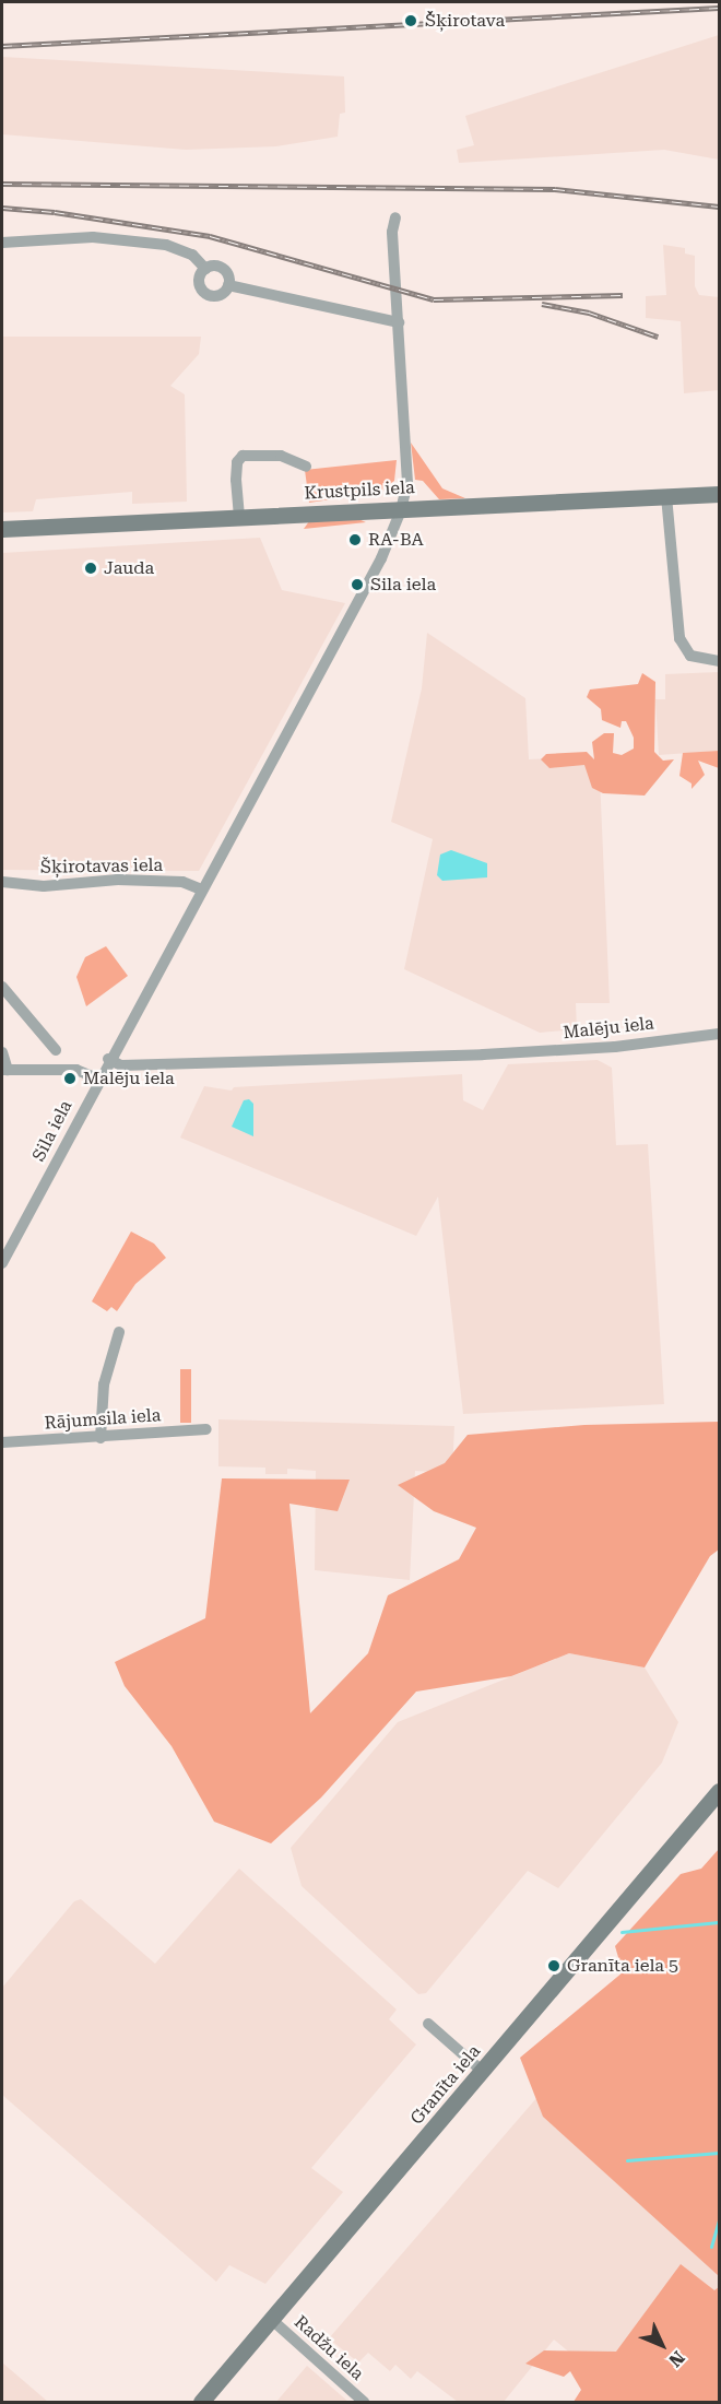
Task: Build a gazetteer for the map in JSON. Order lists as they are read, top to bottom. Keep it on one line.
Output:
{"streets":{"main road":["Krustpils iela","Granīta iela"],"street":["Šķirotavas iela","Malēju iela","Sila iela","Rājumsila iela","Radžu iela"]},"crossings":[["Krustpils iela","Sila iela"],["Šķirotavas iela","Sila iela"],["Malēju iela","Sila iela"],["Granīta iela","Radžu iela"]],"places":["Šķirotava","RA-BA","Jauda","Sila iela","Malēju iela","Granīta iela 5"],"north":"bottom right"}
